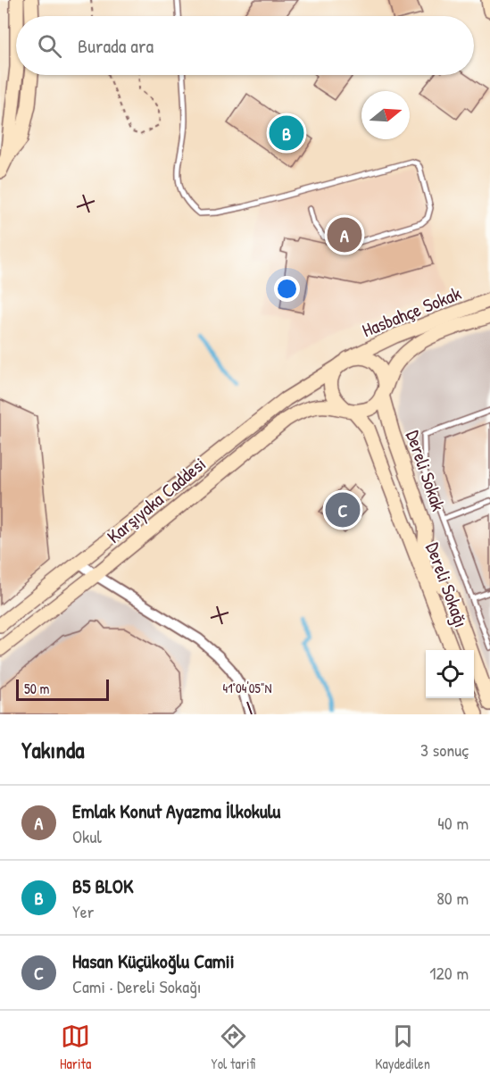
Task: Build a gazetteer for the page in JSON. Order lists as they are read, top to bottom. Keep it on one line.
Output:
{"streets":{"main road":["Hasbahçe Sokak","Dereli Sokak","Karşıyaka Caddesi","Dereli Sokağı"]},"crossings":[["Hasbahçe Sokak","Dereli Sokak"],["Hasbahçe Sokak","Karşıyaka Caddesi"],["Hasbahçe Sokak","Dereli Sokağı"],["Dereli Sokak","Karşıyaka Caddesi"],["Dereli Sokak","Dereli Sokağı"],["Karşıyaka Caddesi","Dereli Sokağı"]],"scale_bar":"50 m","north":"right","page":{"search":"Burada ara","pins":["B","A","C"],"scale":"50 m","heading":["Yakında","3 sonuç"],"list":[{"mark":"A","name":"Emlak Konut Ayazma İlkokulu","note":"Okul","value":"40 m"},{"mark":"B","name":"B5 BLOK","note":"Yer","value":"80 m"},{"mark":"C","name":"Hasan Küçükoğlu Camii","note":"Cami · Dereli Sokağı","value":"120 m"}],"nav":["Harita","Yol tarifi","Kaydedilen"]},"coordinates":["41°04'05\"N"]}
